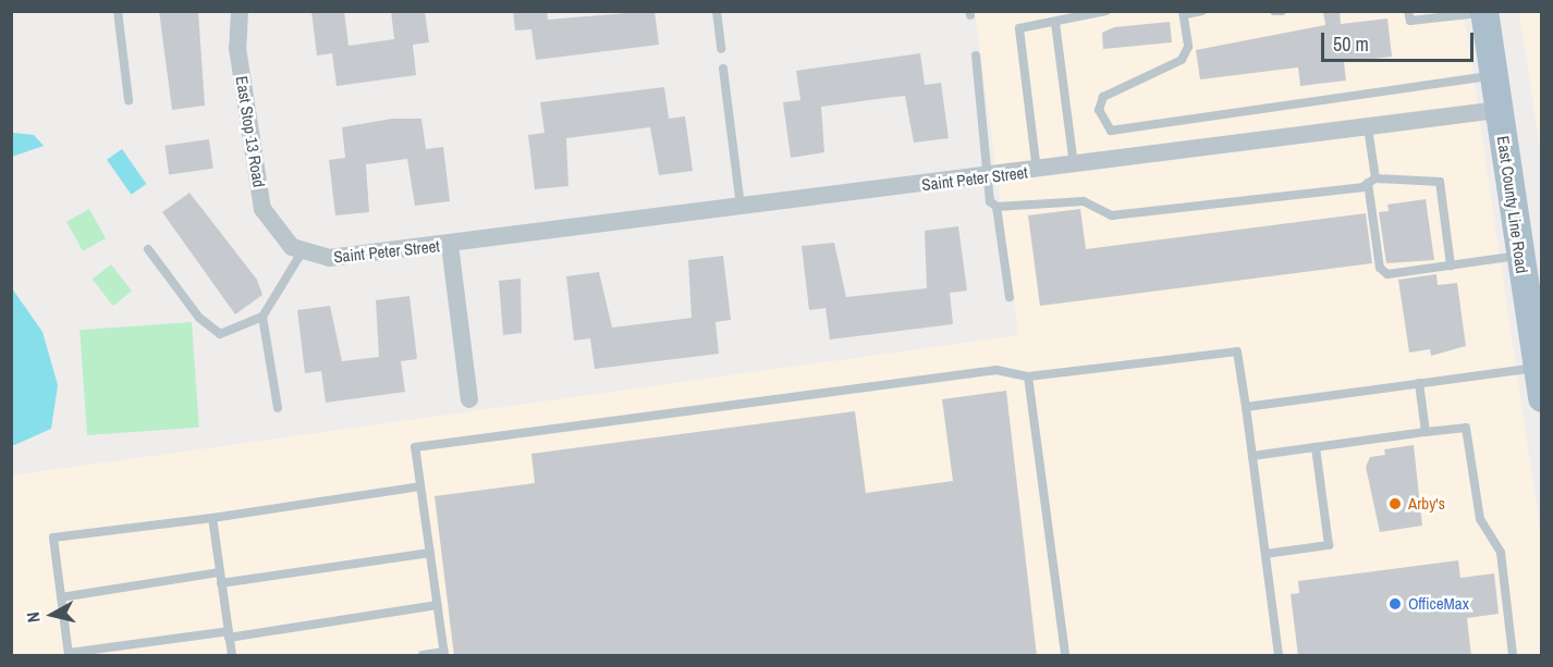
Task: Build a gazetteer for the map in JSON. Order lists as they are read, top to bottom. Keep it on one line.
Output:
{"streets":{"main road":["East County Line Road"],"street":["East Stop 13 Road","Saint Peter Street"]},"crossings":[["East Stop 13 Road","Saint Peter Street"],["Saint Peter Street","East County Line Road"]],"places":["Arby's","OfficeMax"],"scale_bar":"50 m","north":"left"}
